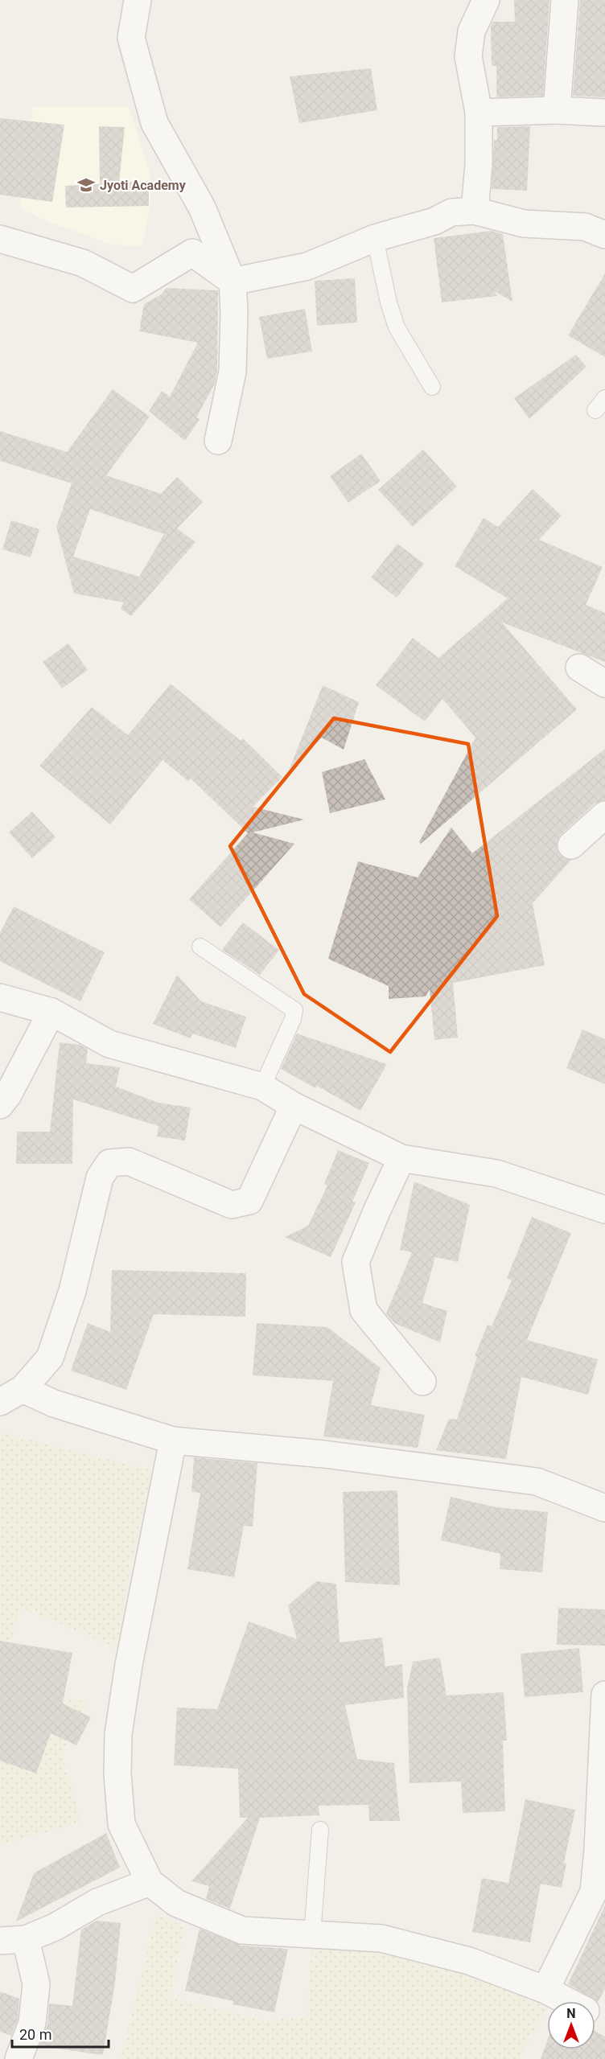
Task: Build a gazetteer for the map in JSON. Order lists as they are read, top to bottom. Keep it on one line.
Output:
{"places":{"school or university":["Jyoti Academy"]},"scale_bar":"20 m","north":"top"}
